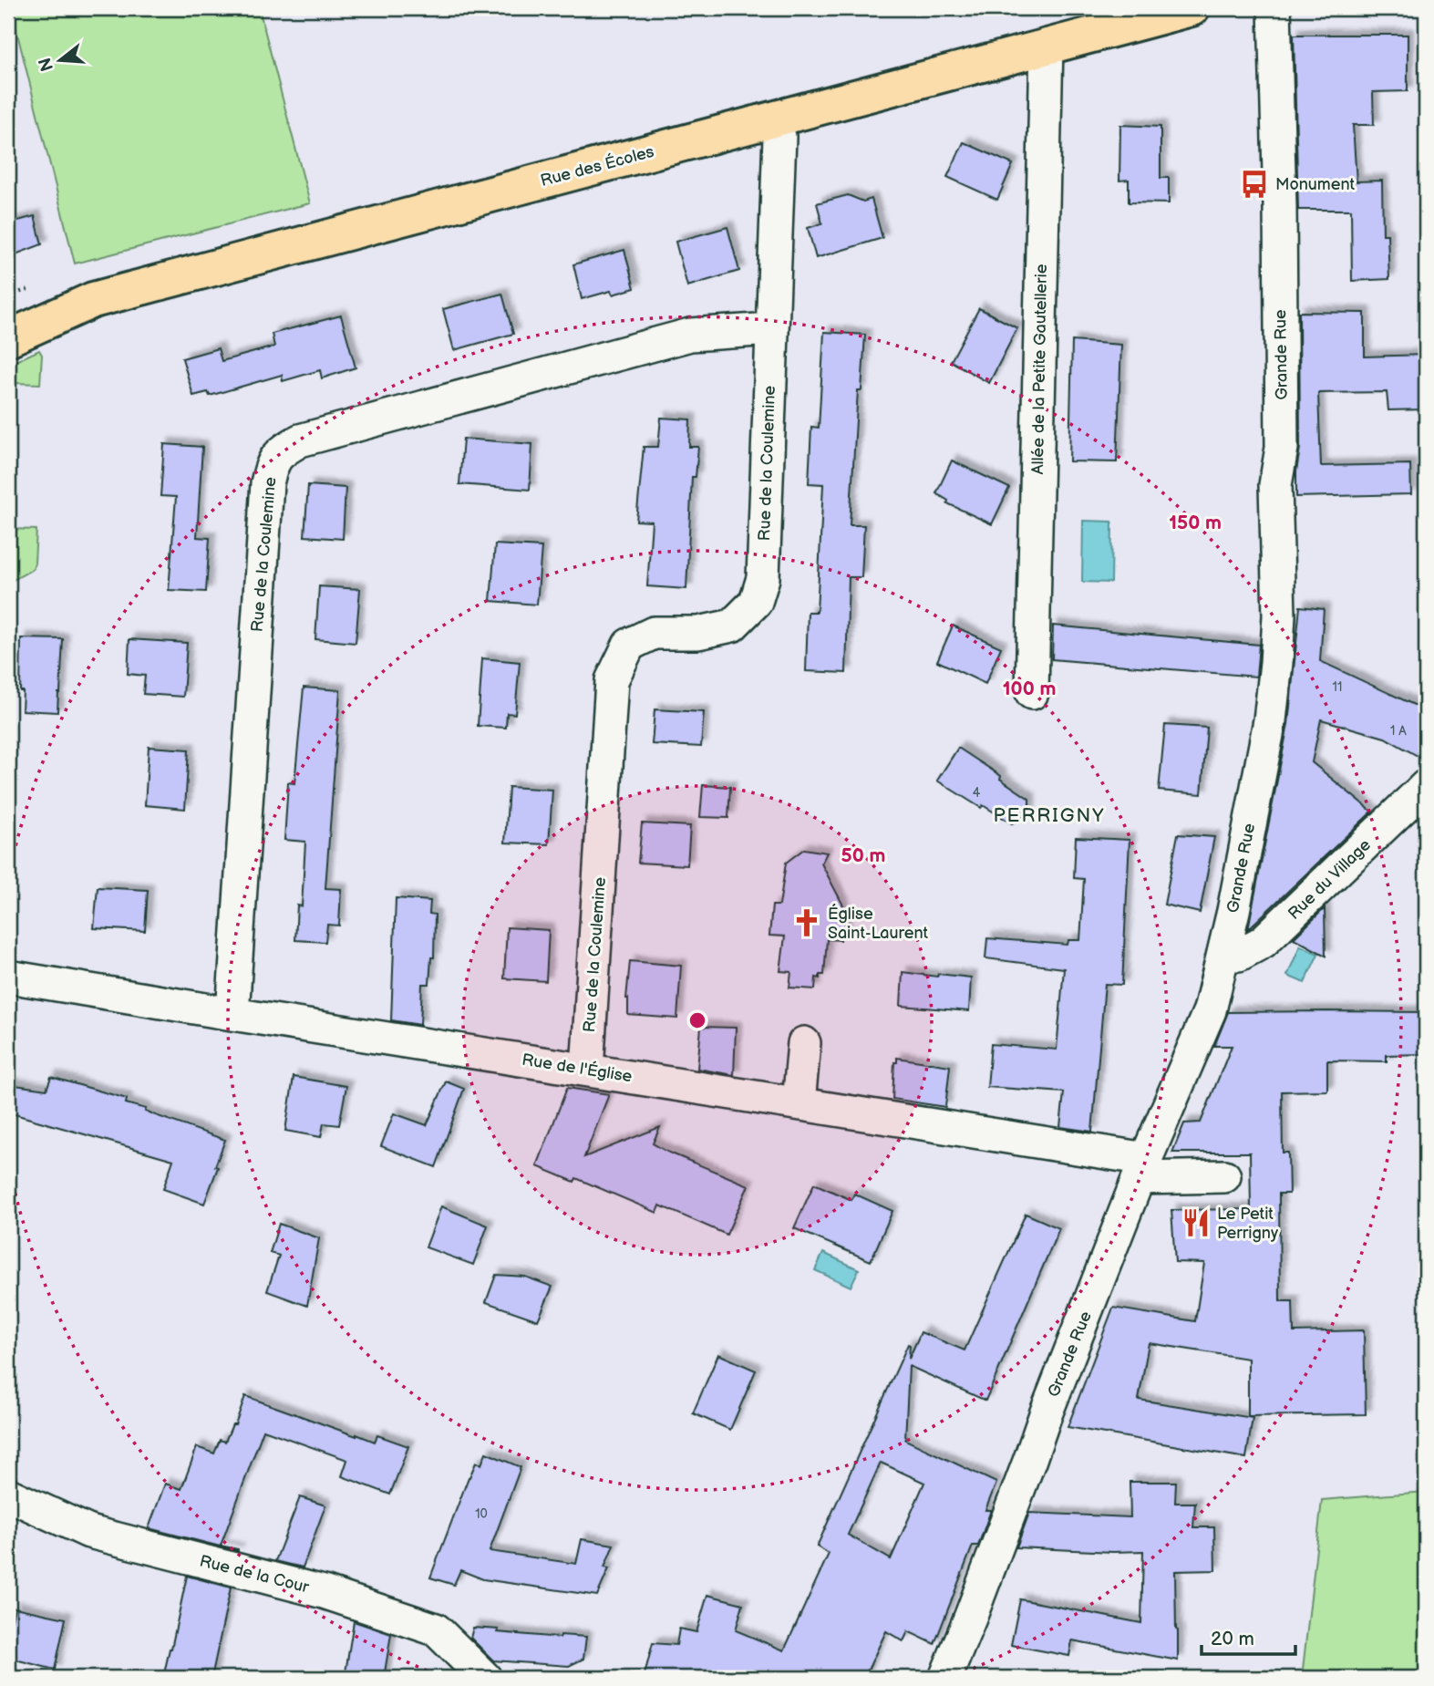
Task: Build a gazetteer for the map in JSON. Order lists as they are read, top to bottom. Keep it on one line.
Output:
{"streets":{"main road":["Rue des Écoles"],"street":["Grande Rue","Allée de la Petite Gautellerie","Rue de la Coulemine","Rue du Village","Rue de l'Église","Rue de la Cour"]},"crossings":[["Rue des Écoles","Allée de la Petite Gautellerie"],["Rue des Écoles","Rue de la Coulemine"],["Grande Rue","Rue du Village"],["Grande Rue","Rue de l'Église"],["Rue de la Coulemine","Rue de l'Église"]],"districts":["PERRIGNY"],"places":{"bus stop":["Monument"],"church":["Église Saint-Laurent"],"restaurant":["Le Petit Perrigny"]},"house_numbers":["11","1 A","4","10"],"scale_bar":"20 m","north":"left","rings":["150 m","100 m","50 m"]}
